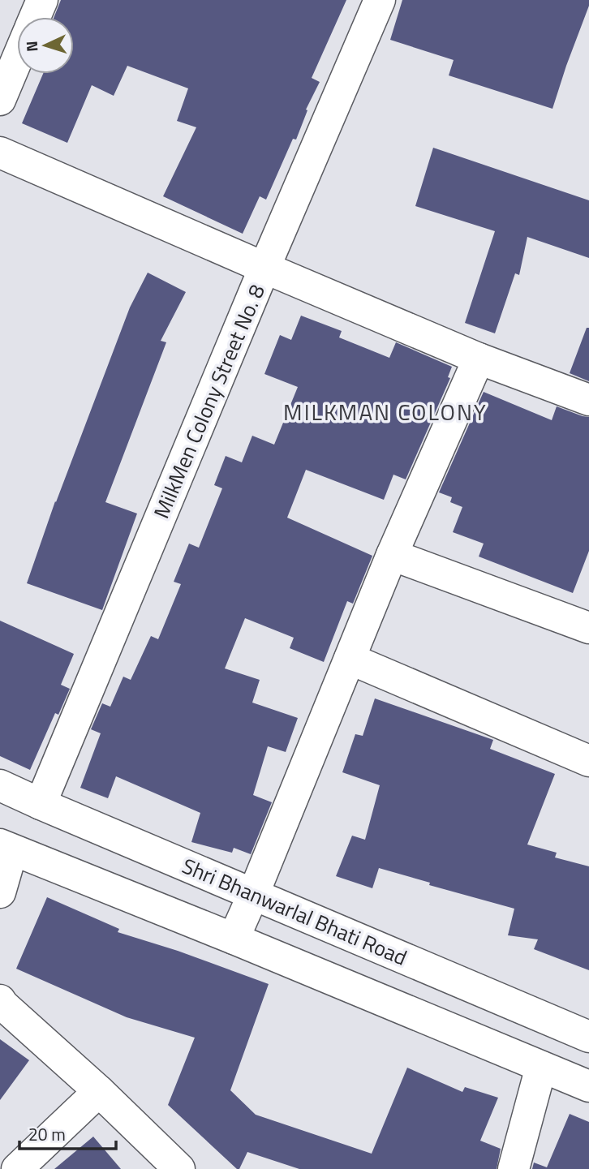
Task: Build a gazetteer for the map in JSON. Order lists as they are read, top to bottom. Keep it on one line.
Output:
{"streets":{"street":["MilkMen Colony Street No. 8","Shri Bhanwarlal Bhati Road"]},"crossings":[["MilkMen Colony Street No. 8","Shri Bhanwarlal Bhati Road"]],"districts":["MILKMAN COLONY"],"scale_bar":"20 m","north":"left"}
